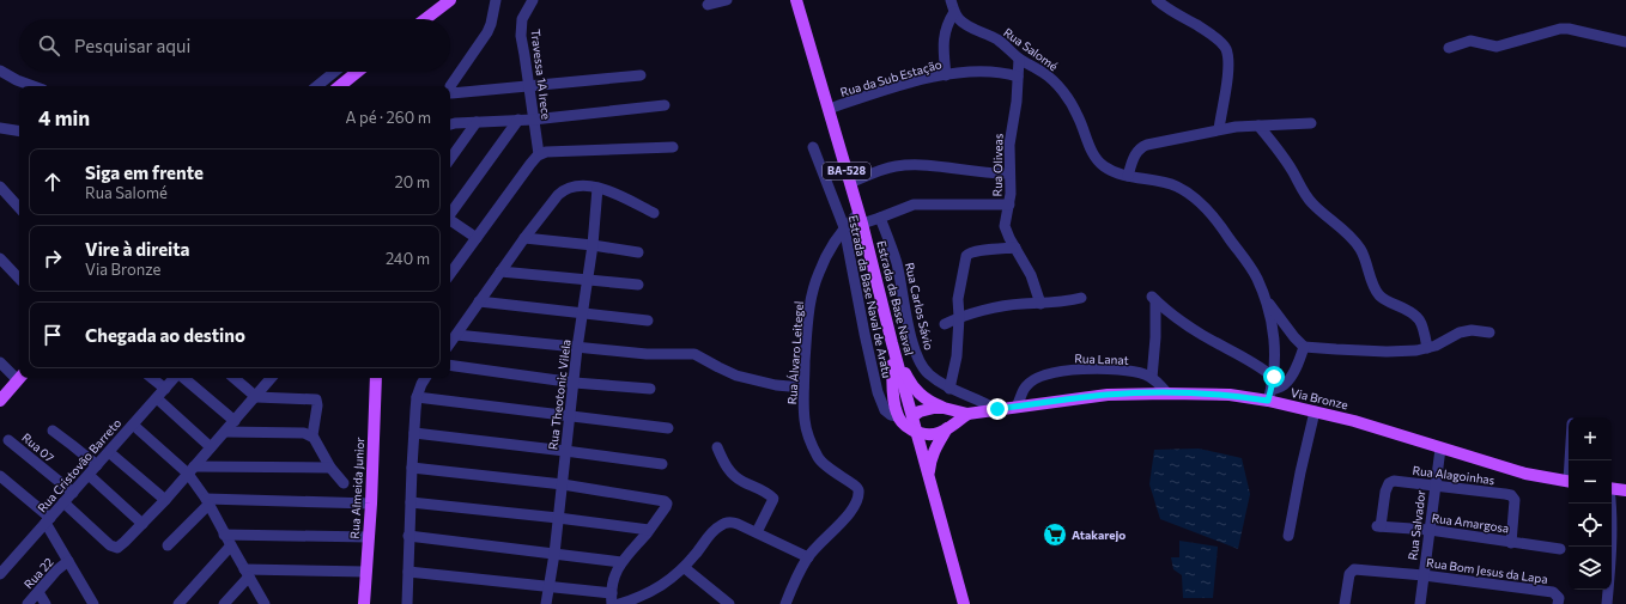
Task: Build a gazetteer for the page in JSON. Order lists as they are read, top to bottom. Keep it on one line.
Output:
{"streets":{"main road":["BA-528","Estrada da Base Naval","Via Bronze","Rua Almeida Junior"],"street":["Rua Salomé","Travessa 1A Irece","Rua da Sub Estação","Rua Oliveas","Estrada da Base Naval de Aratu","Rua Carlos Sávio","Rua Álvaro Leitegel","Rua Lanat","Rua Theotonic Vilela","Rua 07","Rua Cristovão Barreto","Rua Alagoinhas","Rua Amargosa","Rua Salvador","Rua Bom Jesus da Lapa","Rua 22"]},"crossings":[["Rua Salomé","Rua Oliveas"],["Rua Salomé","Via Bronze"],["Rua da Sub Estação","Rua Oliveas"],["Rua da Sub Estação","Estrada da Base Naval"],["Estrada da Base Naval de Aratu","Rua Álvaro Leitegel"],["Estrada da Base Naval","Rua Álvaro Leitegel"],["Estrada da Base Naval","Via Bronze"],["Rua Lanat","Via Bronze"],["Via Bronze","Rua Salvador"],["Rua 07","Rua Cristovão Barreto"],["Rua Alagoinhas","Rua Amargosa"],["Rua Alagoinhas","Rua Salvador"],["Rua Amargosa","Rua Salvador"],["Rua Salvador","Rua Bom Jesus da Lapa"]],"places":{"supermarket":["Atakarejo"]},"page":{"search":"Pesquisar aqui","heading":["4 min","A pé · 260 m"],"list":[["Siga em frente","Rua Salomé","20 m"],["Vire à direita","Via Bronze","240 m"],"Chegada ao destino"],"map_buttons":["+","−"]}}
